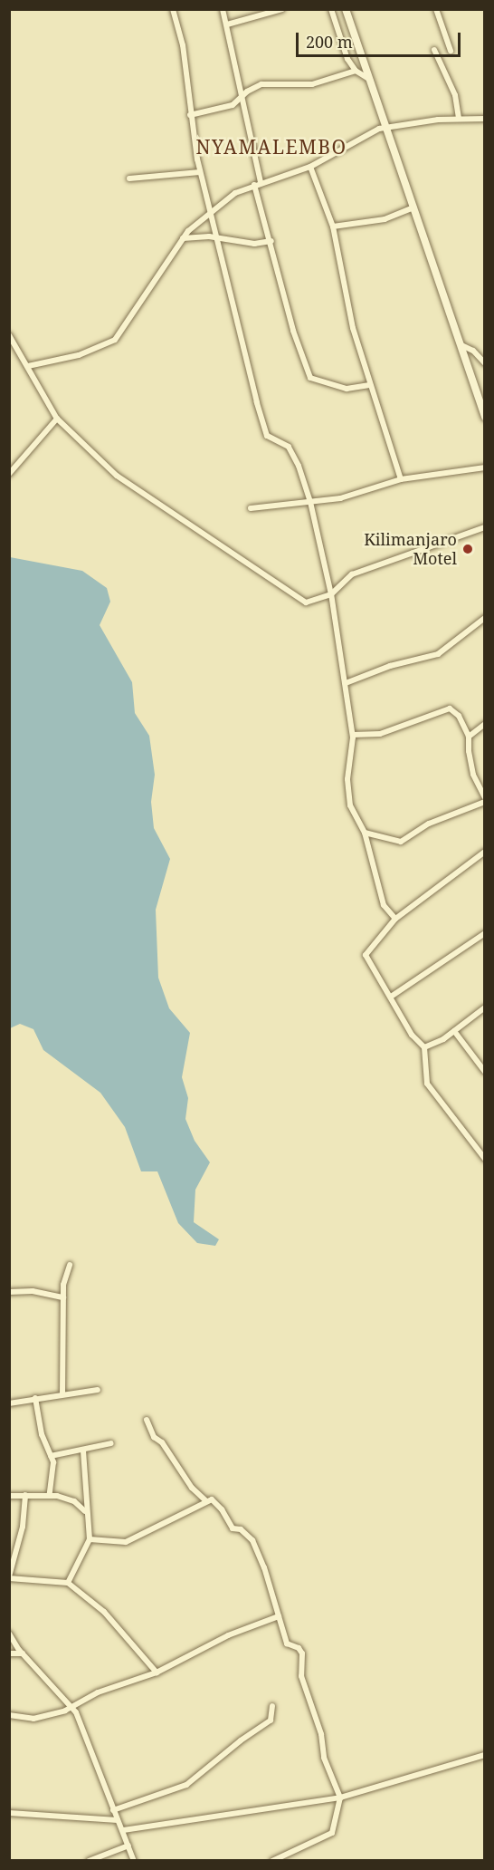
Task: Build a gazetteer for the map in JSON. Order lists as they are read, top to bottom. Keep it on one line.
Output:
{"districts":["NYAMALEMBO"],"places":["Kilimanjaro Motel"],"scale_bar":"200 m"}
